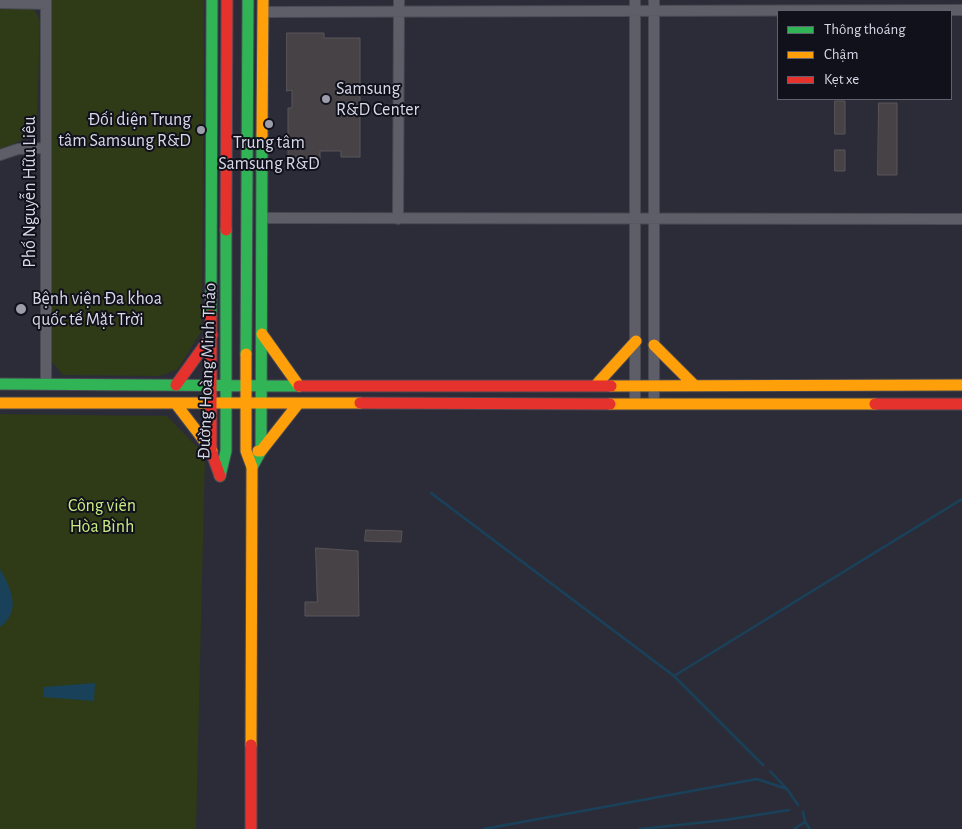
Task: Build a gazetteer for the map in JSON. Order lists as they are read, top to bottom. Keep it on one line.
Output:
{"streets":{"main road":["Đường Hoàng Minh Thảo"],"street":["Phố Nguyễn Hữu Liêu"]},"parks":["Công viên Hòa Bình"],"places":["Samsung R&D Center","Trung tâm Samsung R&D","Đối diện Trung tâm Samsung R&D","Bệnh viện Đa khoa quốc tế Mặt Trời"],"legend":["Thông thoáng","Chậm","Kẹt xe"]}
